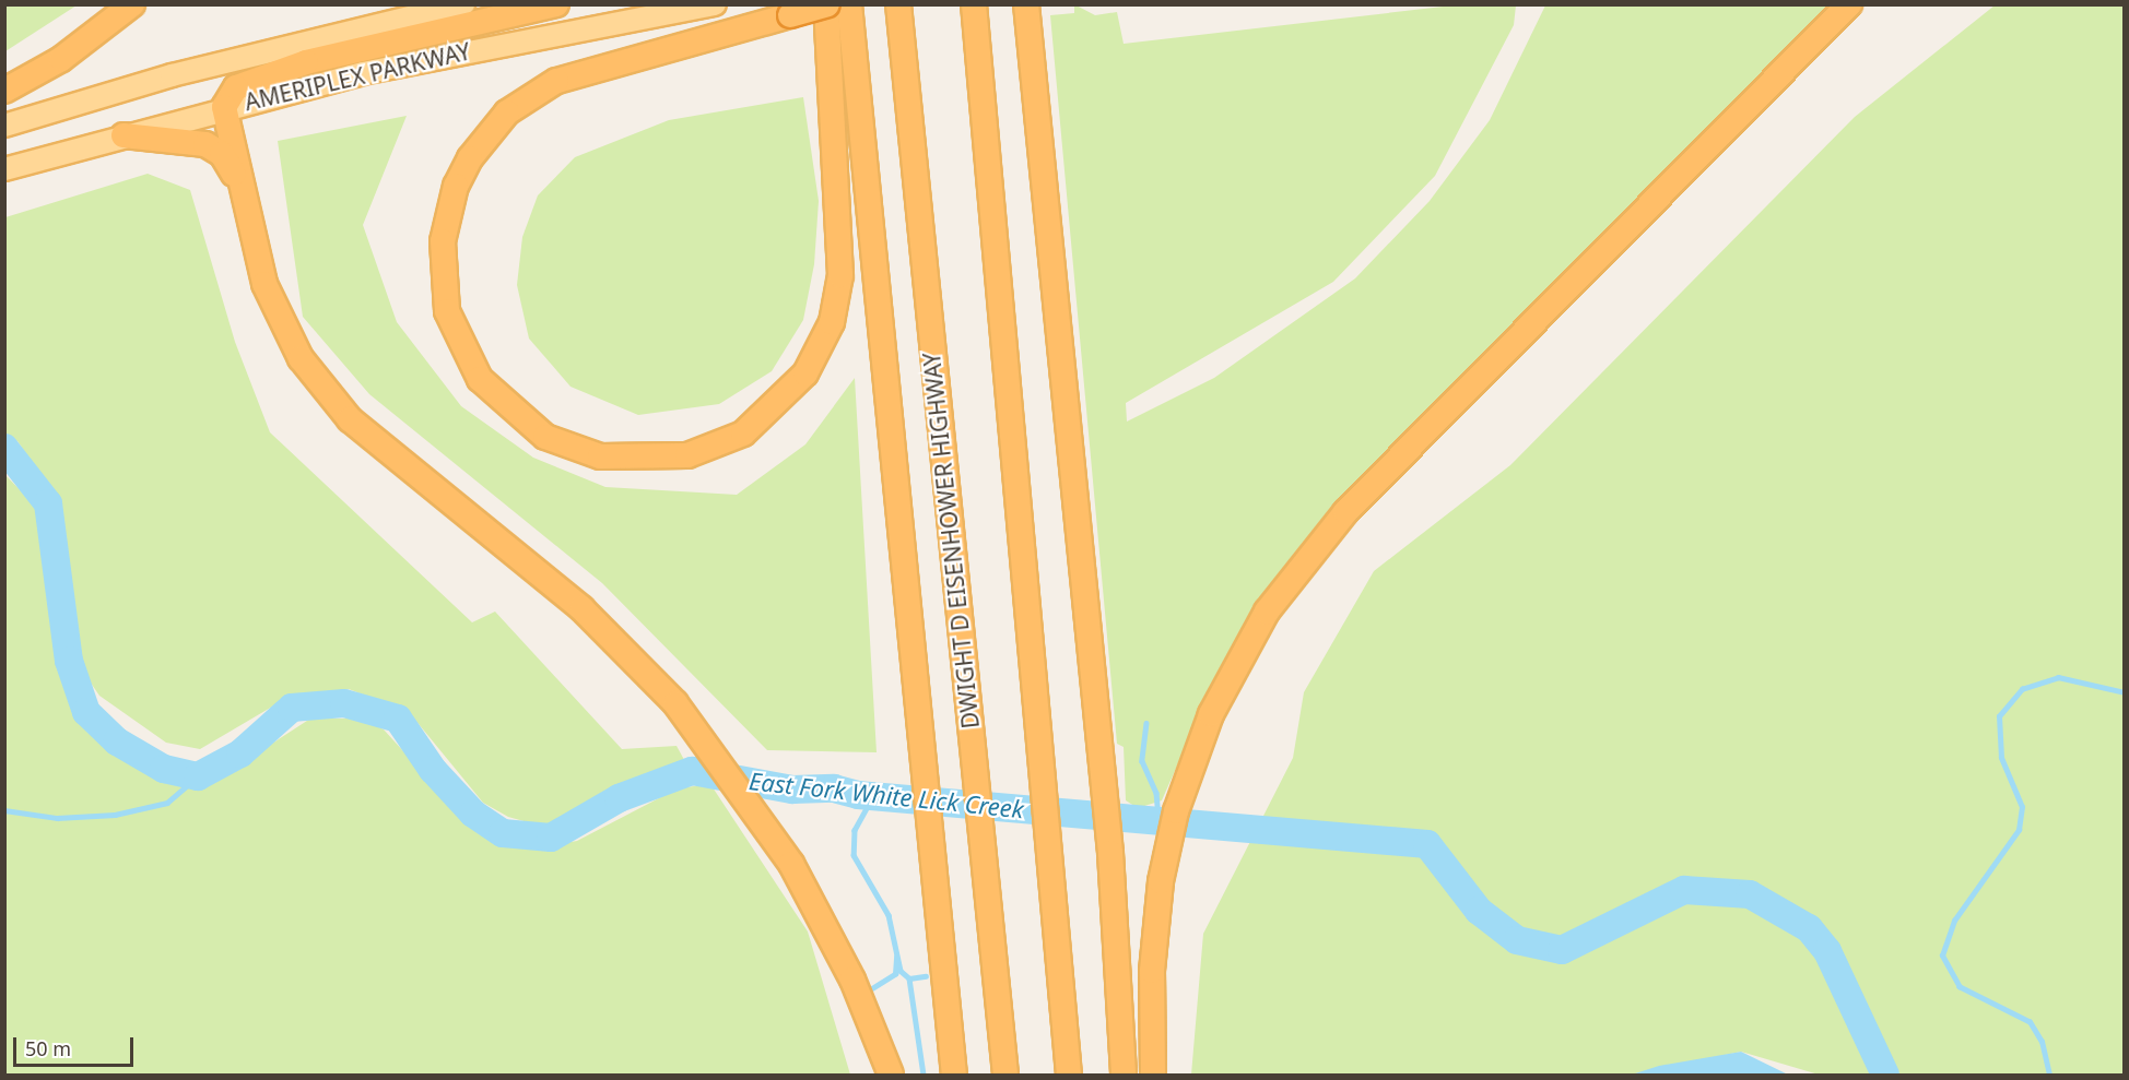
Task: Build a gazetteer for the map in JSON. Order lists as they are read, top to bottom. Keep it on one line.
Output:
{"streets":{"highway":["DWIGHT D EISENHOWER HIGHWAY"],"main road":["AMERIPLEX PARKWAY"]},"water":["East Fork White Lick Creek"],"scale_bar":"50 m"}
